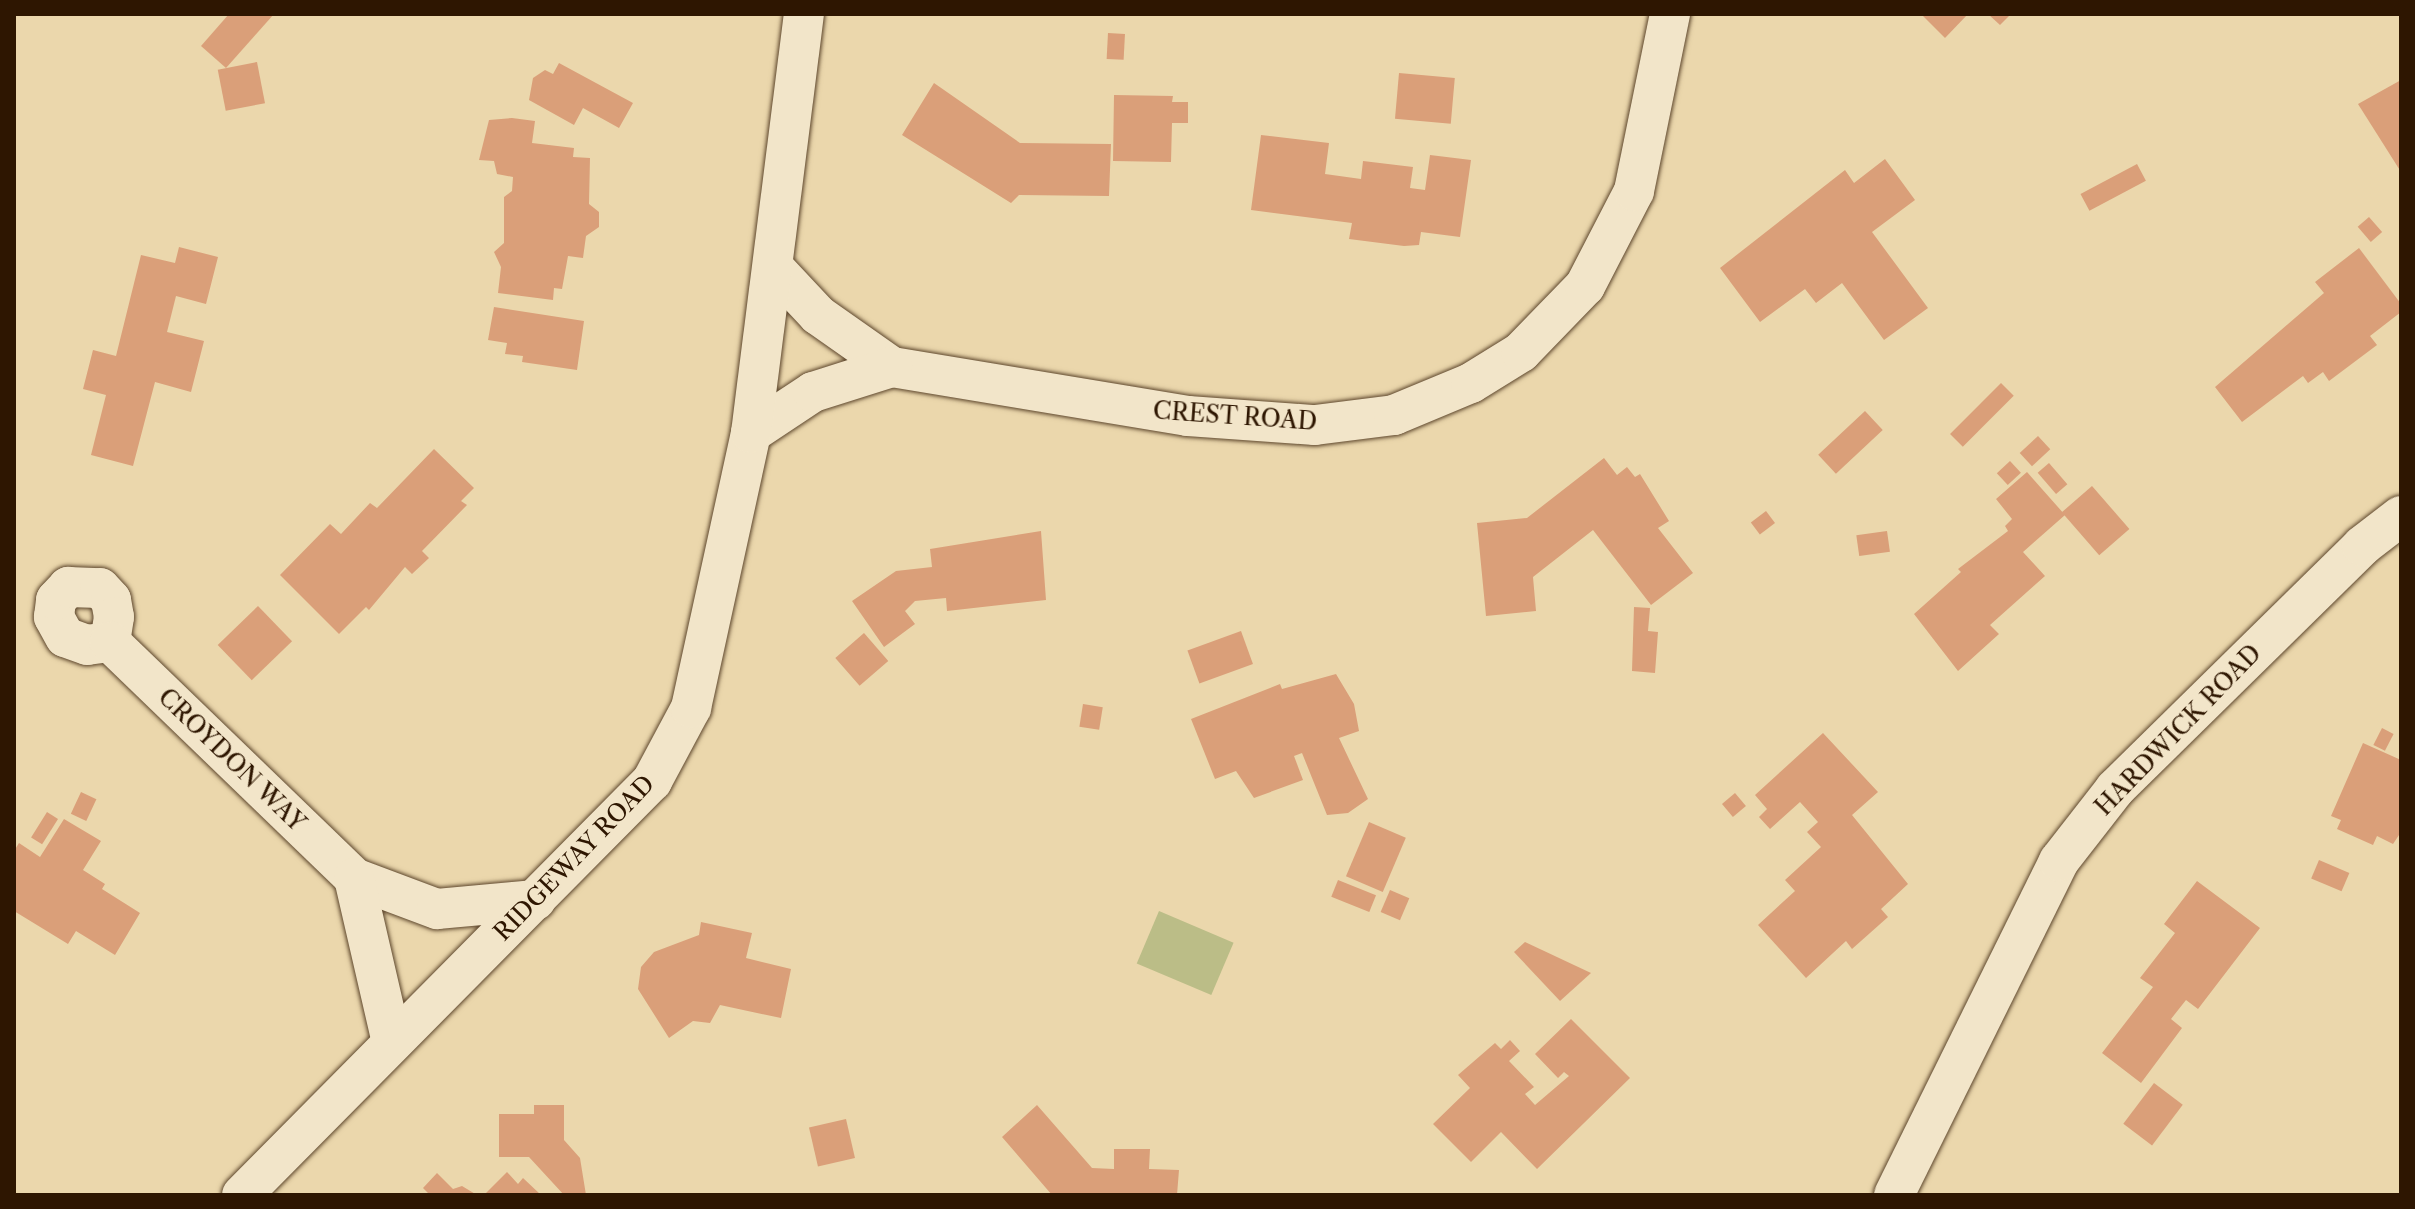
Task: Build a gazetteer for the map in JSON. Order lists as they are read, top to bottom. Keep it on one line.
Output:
{"streets":{"street":["CREST ROAD","HARDWICK ROAD","CROYDON WAY","RIDGEWAY ROAD"]},"crossings":[["CROYDON WAY","RIDGEWAY ROAD"]]}
